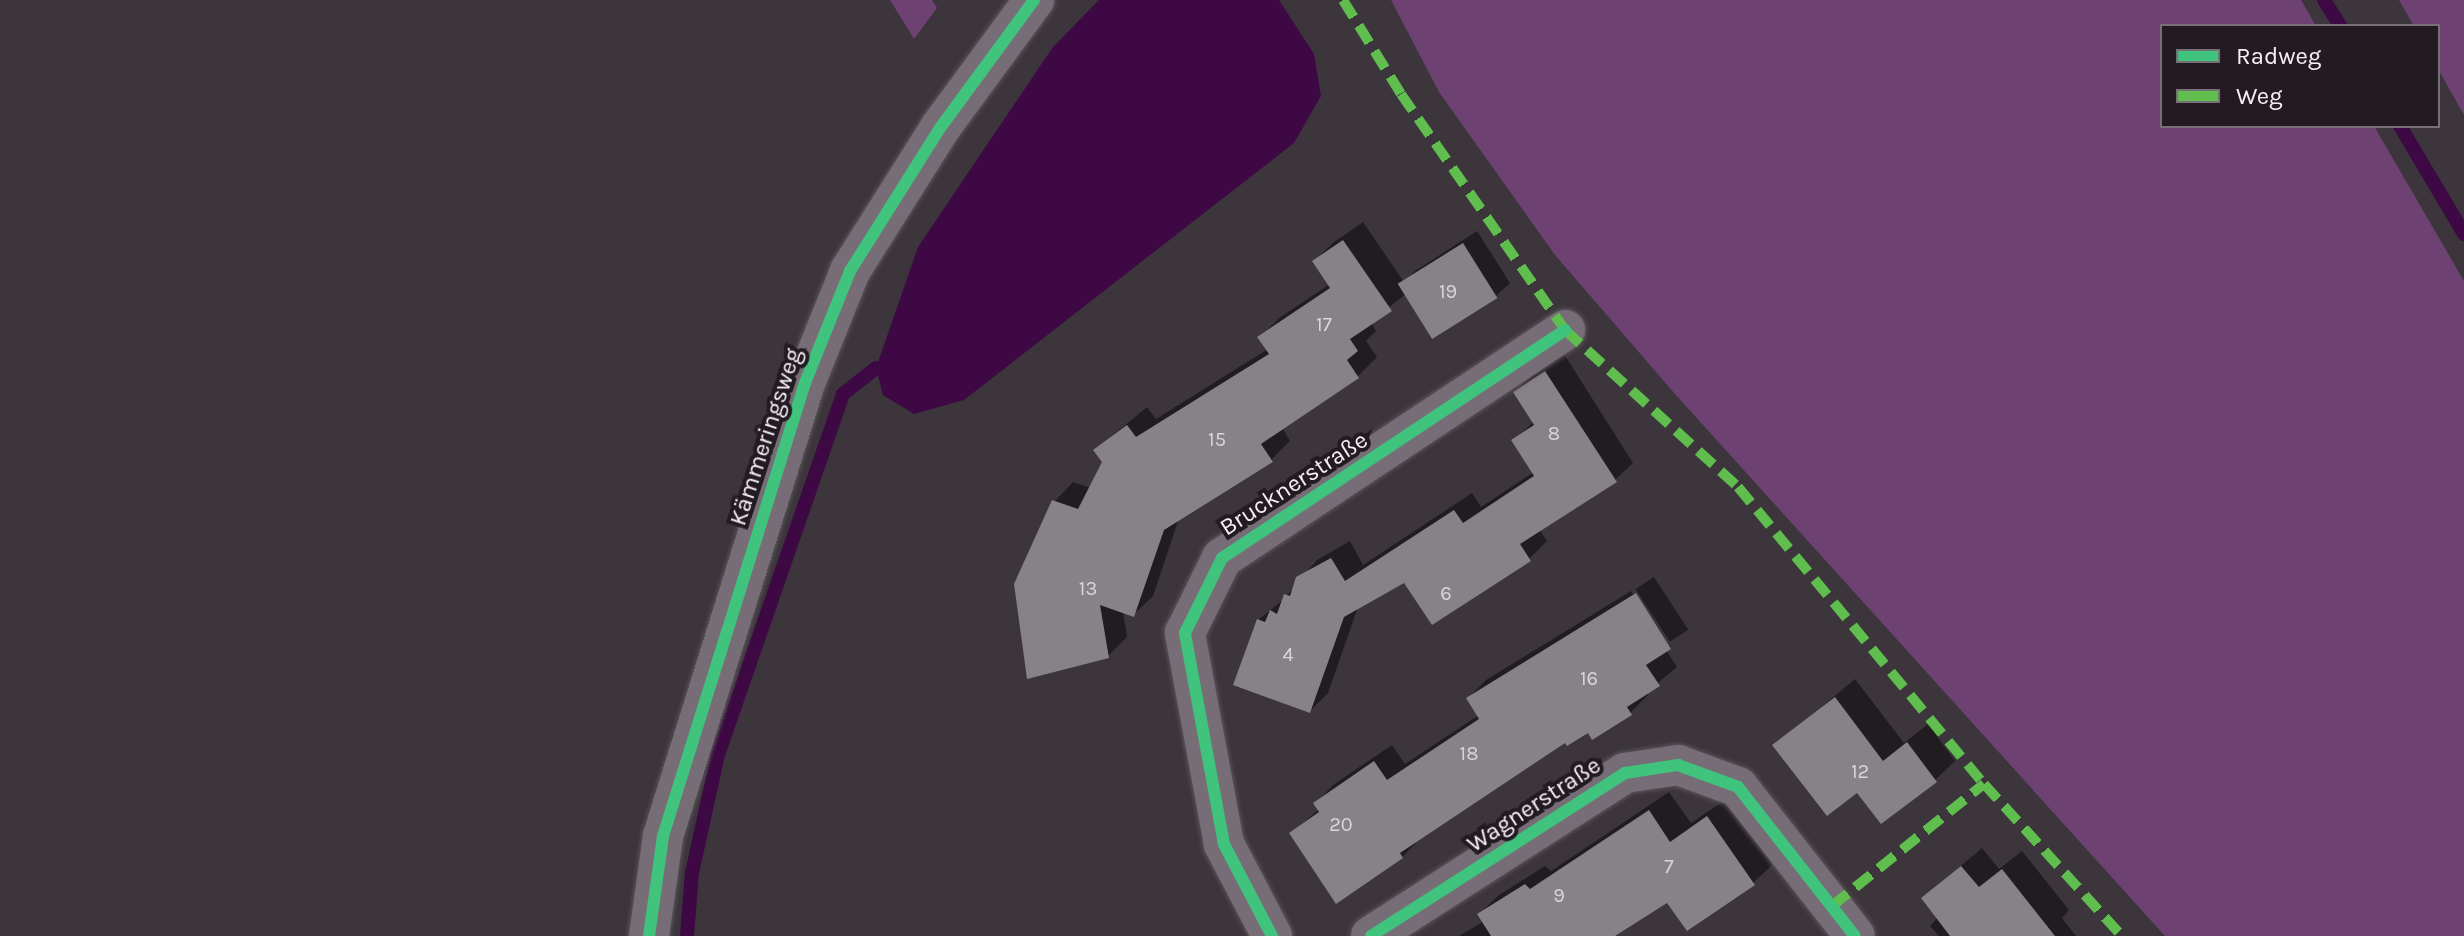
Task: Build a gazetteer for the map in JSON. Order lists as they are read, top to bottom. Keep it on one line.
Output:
{"streets":{"street":["Kämmeringsweg","Brucknerstraße","Wagnerstraße"]},"house_numbers":["19","17","8","15","13","6","4","16","18","12","20","7","9"],"legend":["Radweg","Weg"]}
